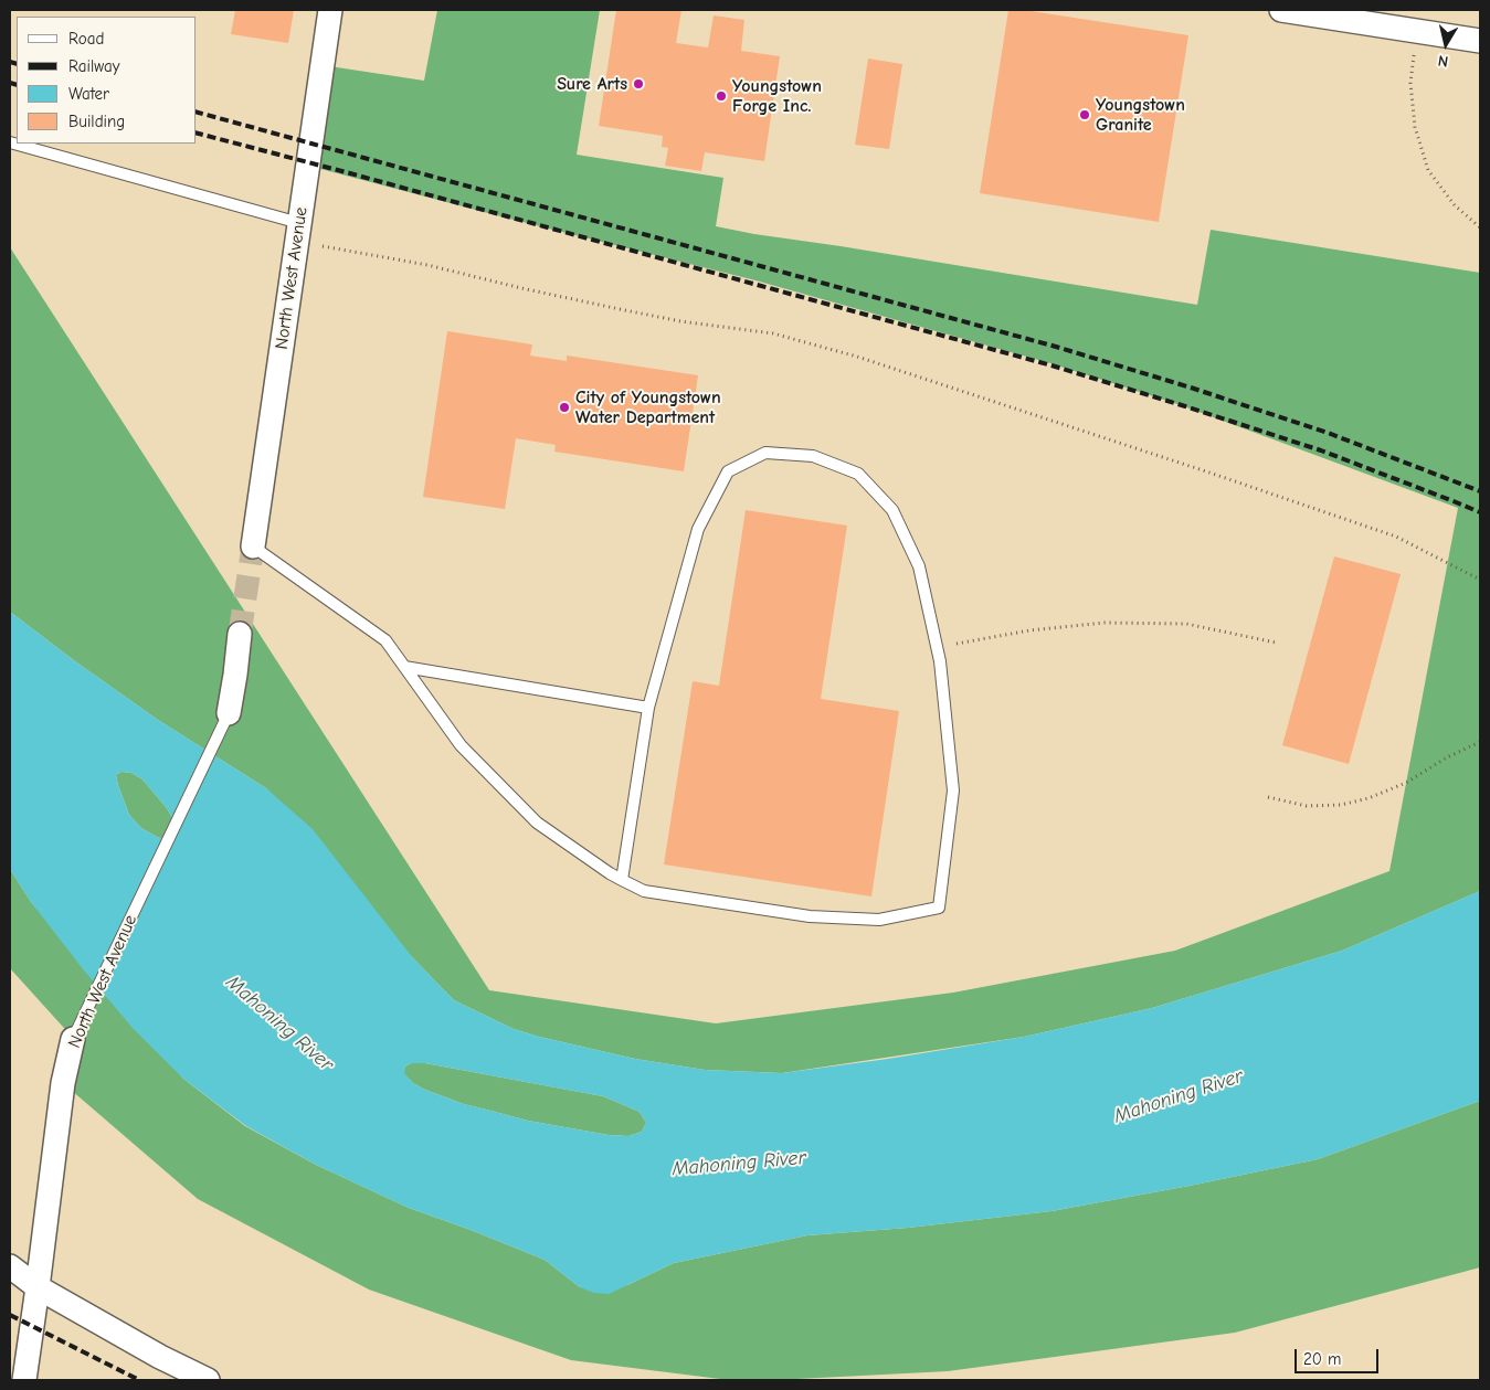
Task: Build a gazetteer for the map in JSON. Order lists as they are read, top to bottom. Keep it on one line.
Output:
{"streets":{"street":["North West Avenue"]},"water":["Mahoning River"],"places":["Sure Arts","Youngstown Forge Inc.","Youngstown Granite","City of Youngstown Water Department"],"legend":["Road","Railway","Water","Building"],"scale_bar":"20 m","north":"bottom"}
